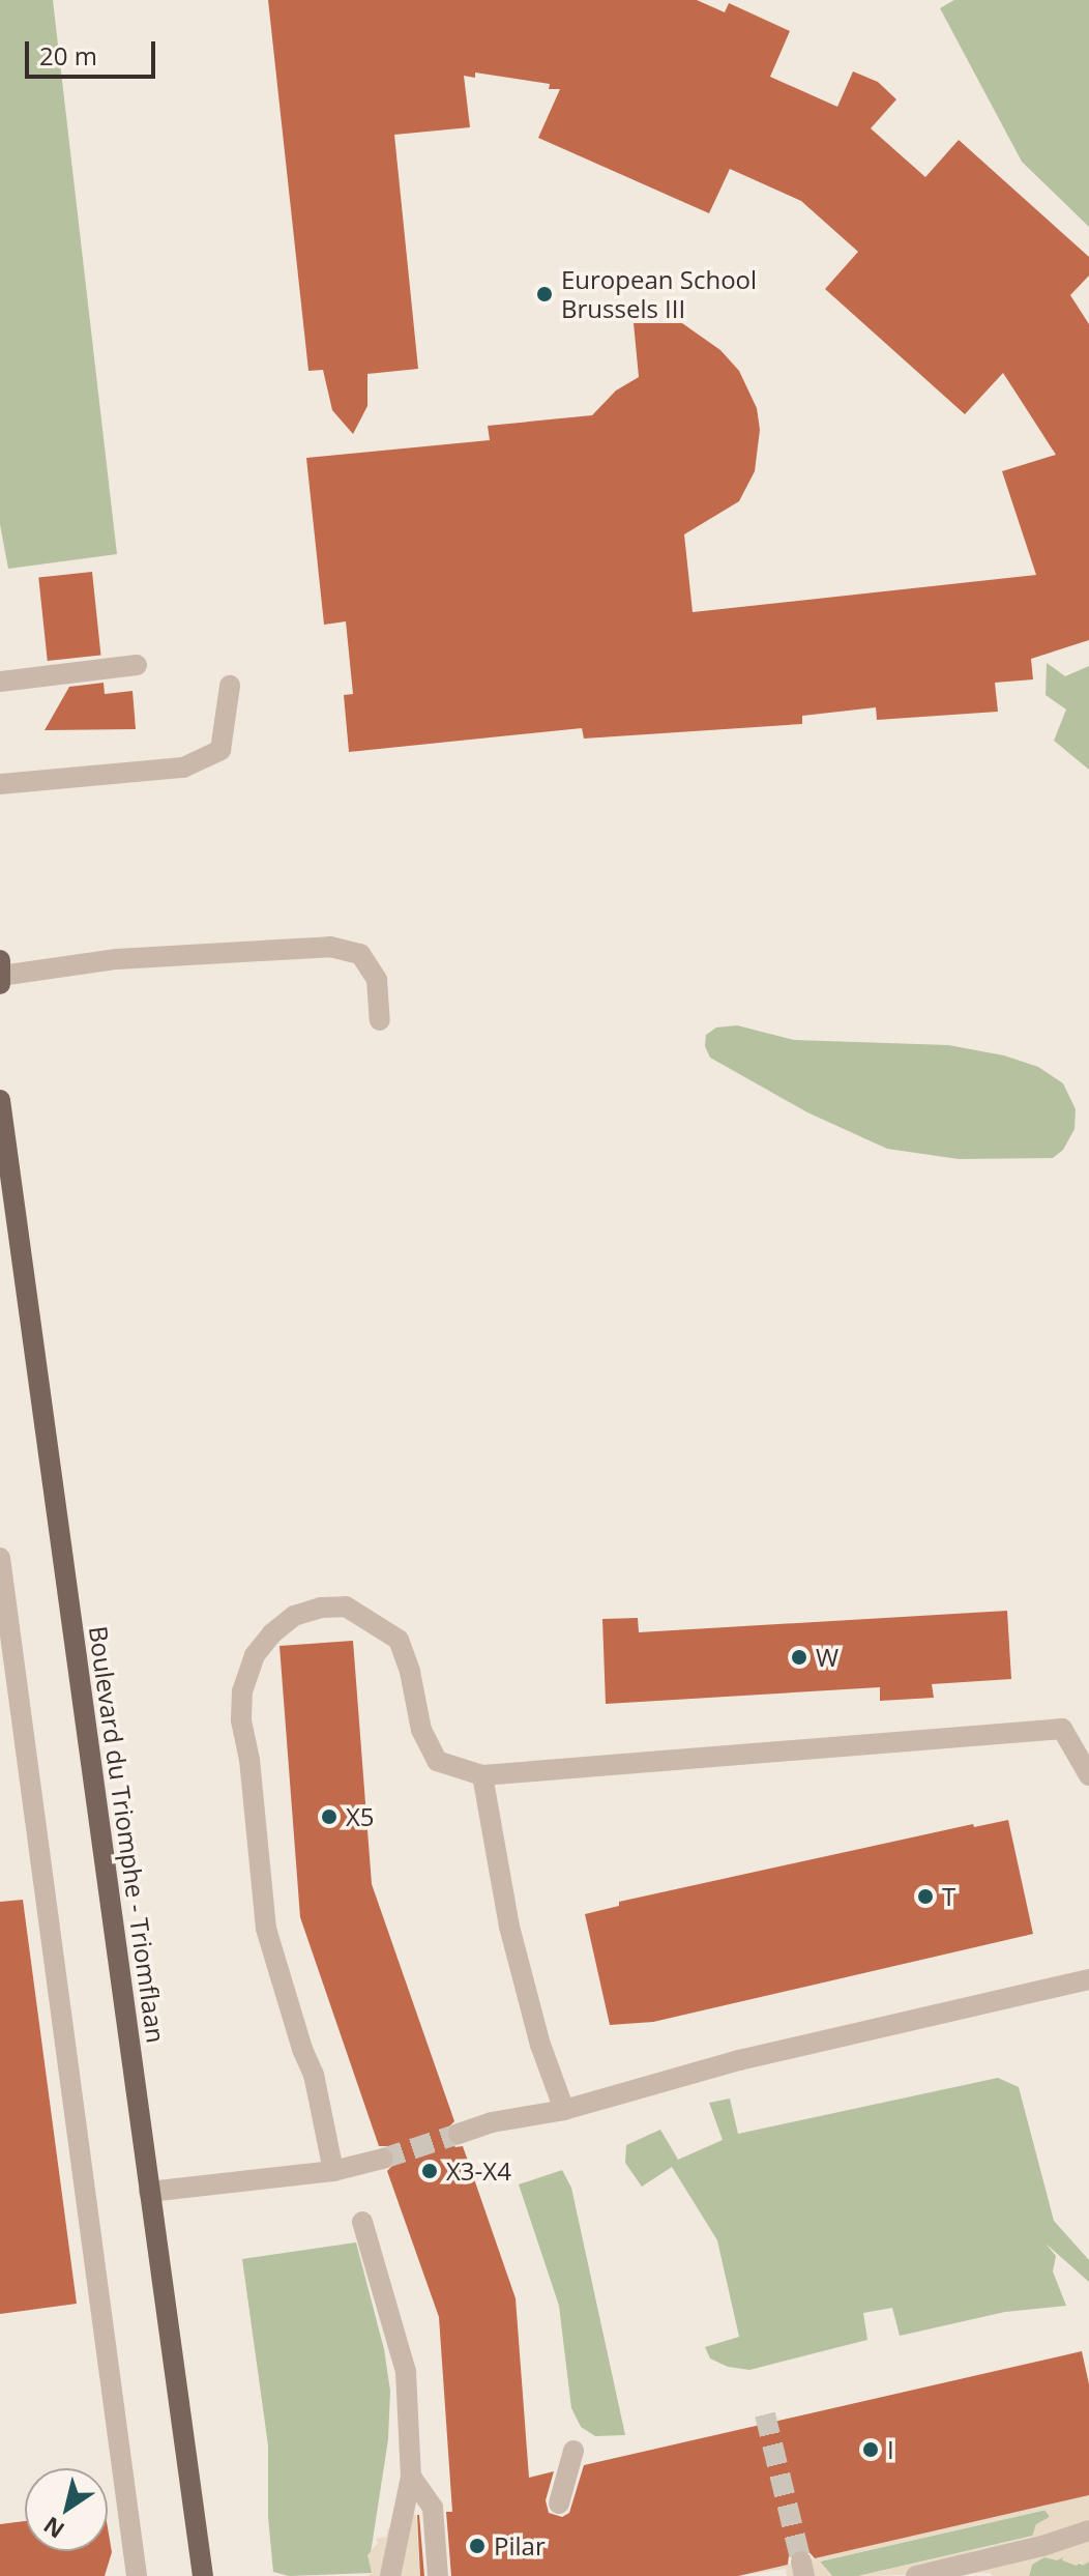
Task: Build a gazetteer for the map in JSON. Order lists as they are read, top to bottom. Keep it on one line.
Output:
{"streets":{"main road":["Boulevard du Triomphe - Triomflaan"]},"places":["European School Brussels III","W","X5","T","X3-X4","I","Pilar"],"scale_bar":"20 m","north":"bottom left"}
